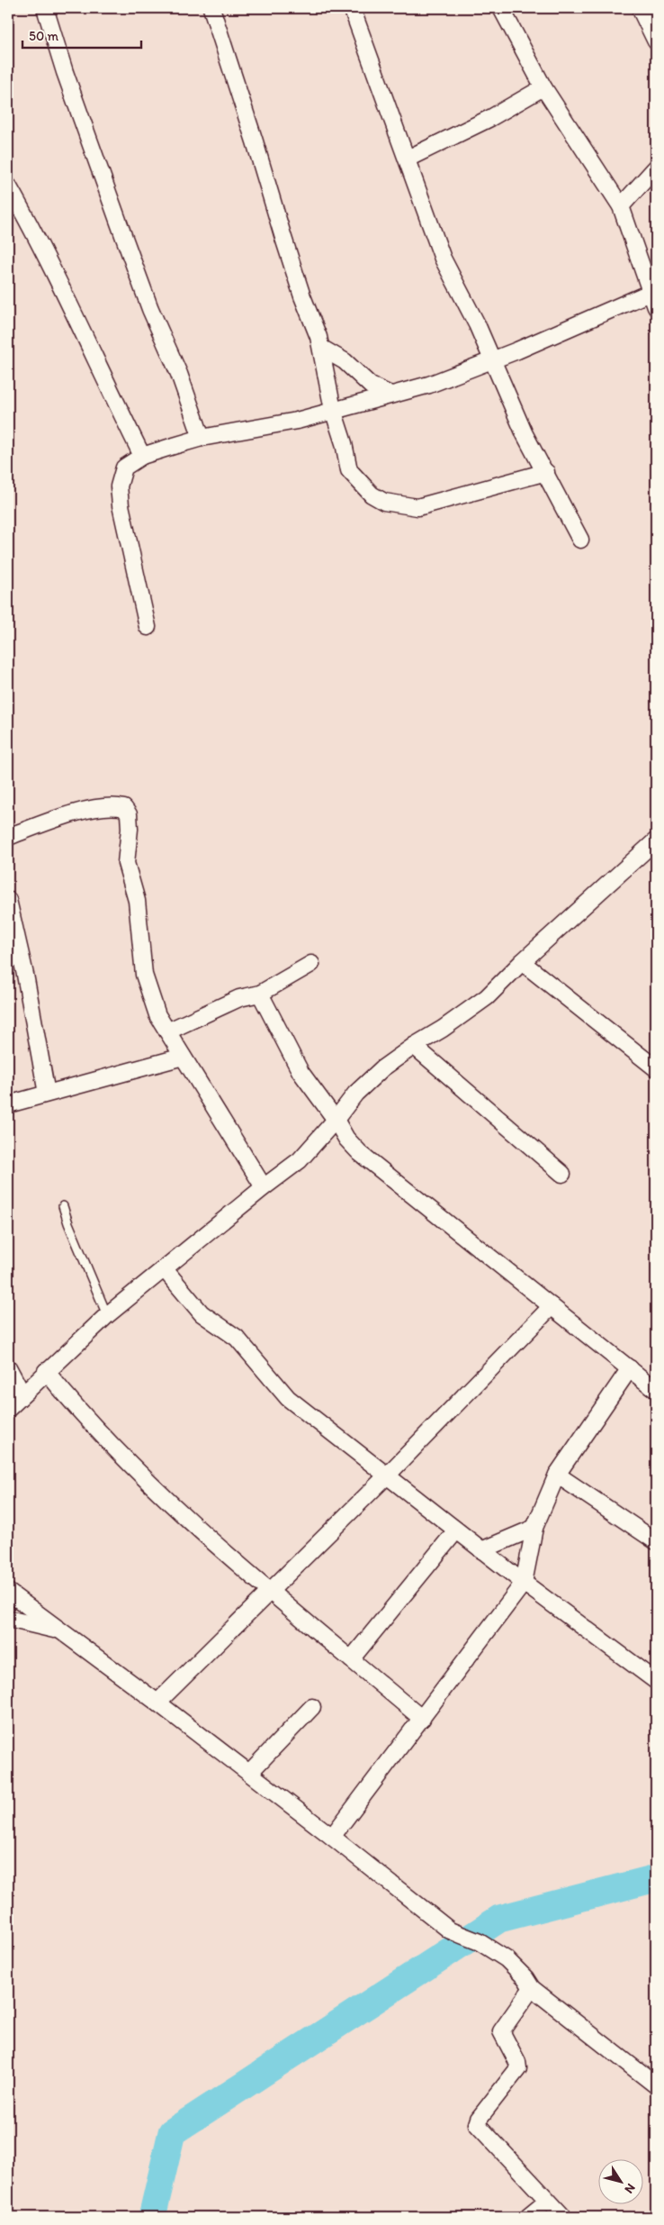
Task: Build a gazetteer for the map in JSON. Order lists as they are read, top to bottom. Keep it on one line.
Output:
{"scale_bar":"50 m","north":"bottom right"}
